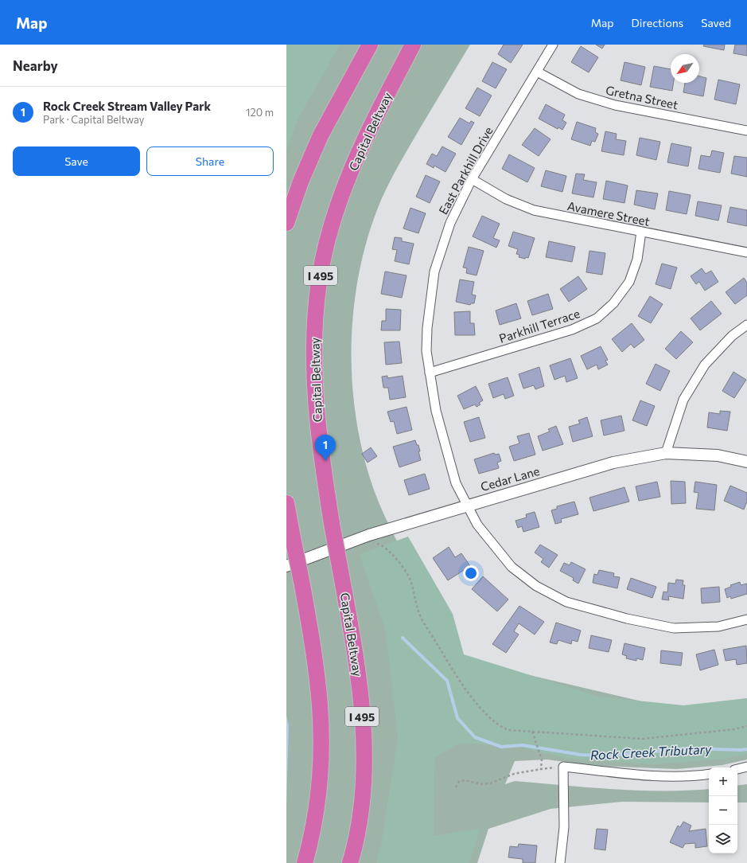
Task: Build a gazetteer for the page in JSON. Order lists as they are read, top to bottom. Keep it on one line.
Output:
{"streets":{"highway":["Capital Beltway","I 495"],"street":["Gretna Street","East Parkhill Drive","Avamere Street","Parkhill Terrace","Cedar Lane"]},"crossings":[["Gretna Street","East Parkhill Drive"],["East Parkhill Drive","Avamere Street"],["East Parkhill Drive","Parkhill Terrace"],["East Parkhill Drive","Cedar Lane"],["Avamere Street","Parkhill Terrace"]],"water":["Rock Creek Tributary"],"north":"bottom left","page":{"header":"Map","nav":["Map","Directions","Saved"],"heading":"Nearby","list":[{"mark":"1","name":"Rock Creek Stream Valley Park","note":"Park · Capital Beltway","value":"120 m"}],"buttons":["Save","Share"],"pins":"1","map_buttons":["+","−"]}}
